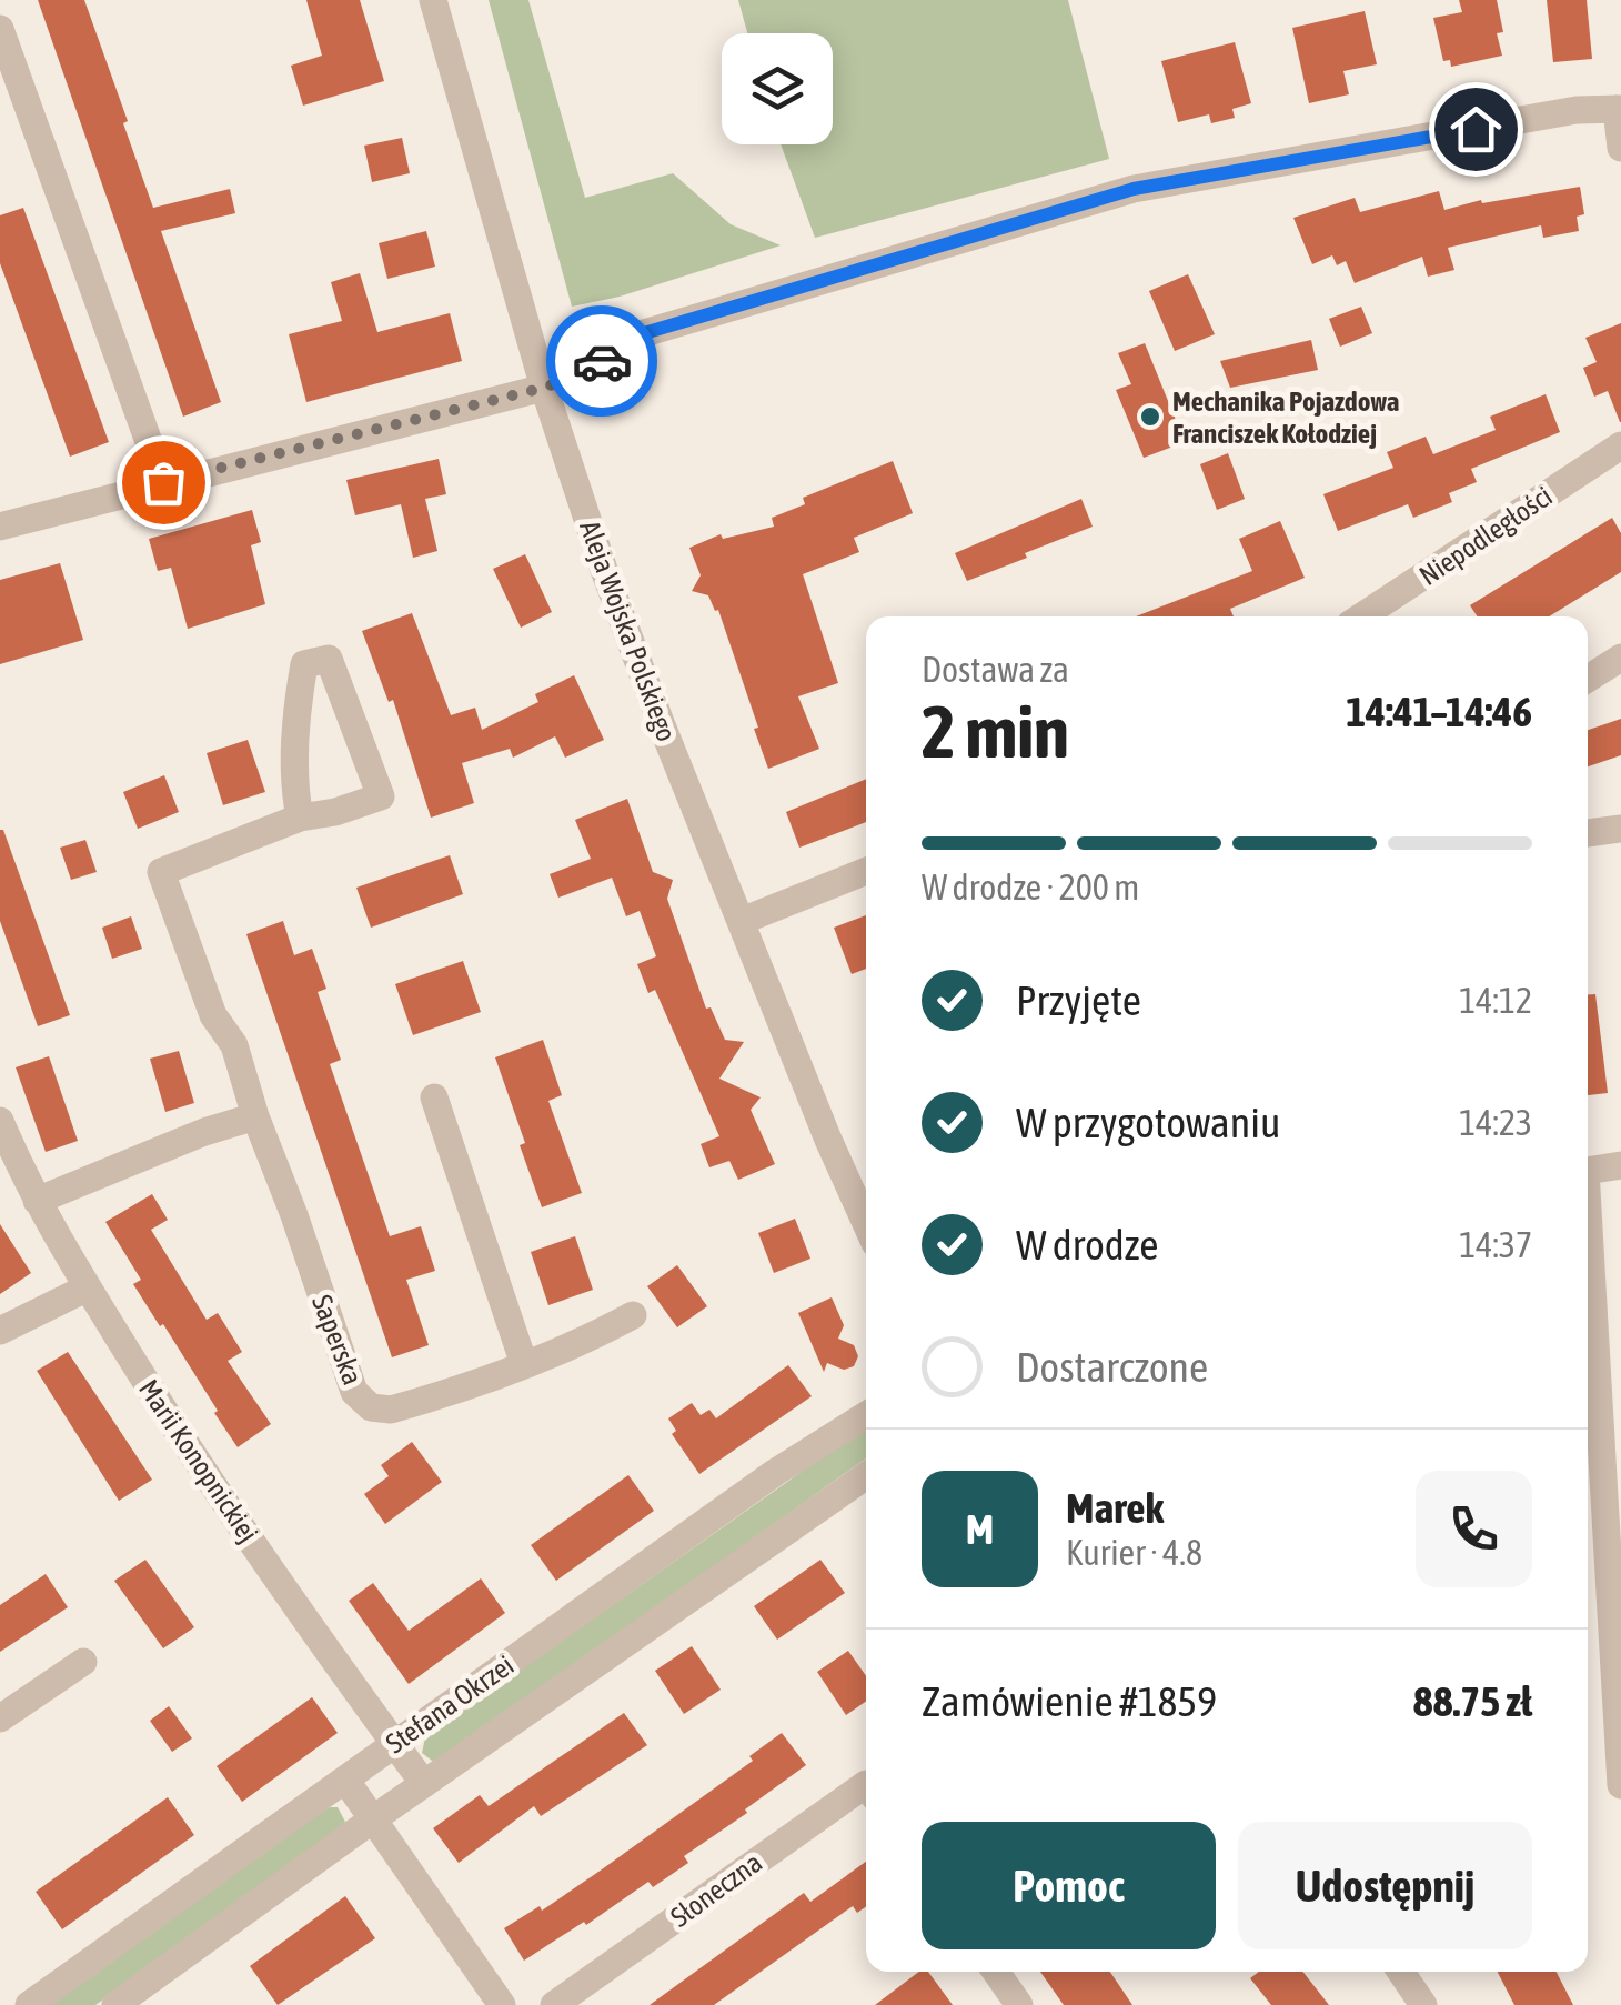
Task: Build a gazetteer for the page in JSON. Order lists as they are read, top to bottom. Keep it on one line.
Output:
{"streets":{"street":["Niepodległości","Aleja Wojska Polskiego","Saperska","Marii Konopnickiej","Stefana Okrzei","Słoneczna"]},"crossings":[["Marii Konopnickiej","Stefana Okrzei"]],"places":["Mechanika Pojazdowa Franciszek Kołodziej"],"page":{"heading":["2 min","Dostawa za","14:41–14:46"],"panel":["Marek","Kurier · 4.8","Zamówienie #1859","88.75 zł"],"bar":"W drodze · 200 m","list":[["Przyjęte","14:12"],["W przygotowaniu","14:23"],["W drodze","14:37"],"Dostarczone"],"round":"M","buttons":["Pomoc","Udostępnij"]}}
